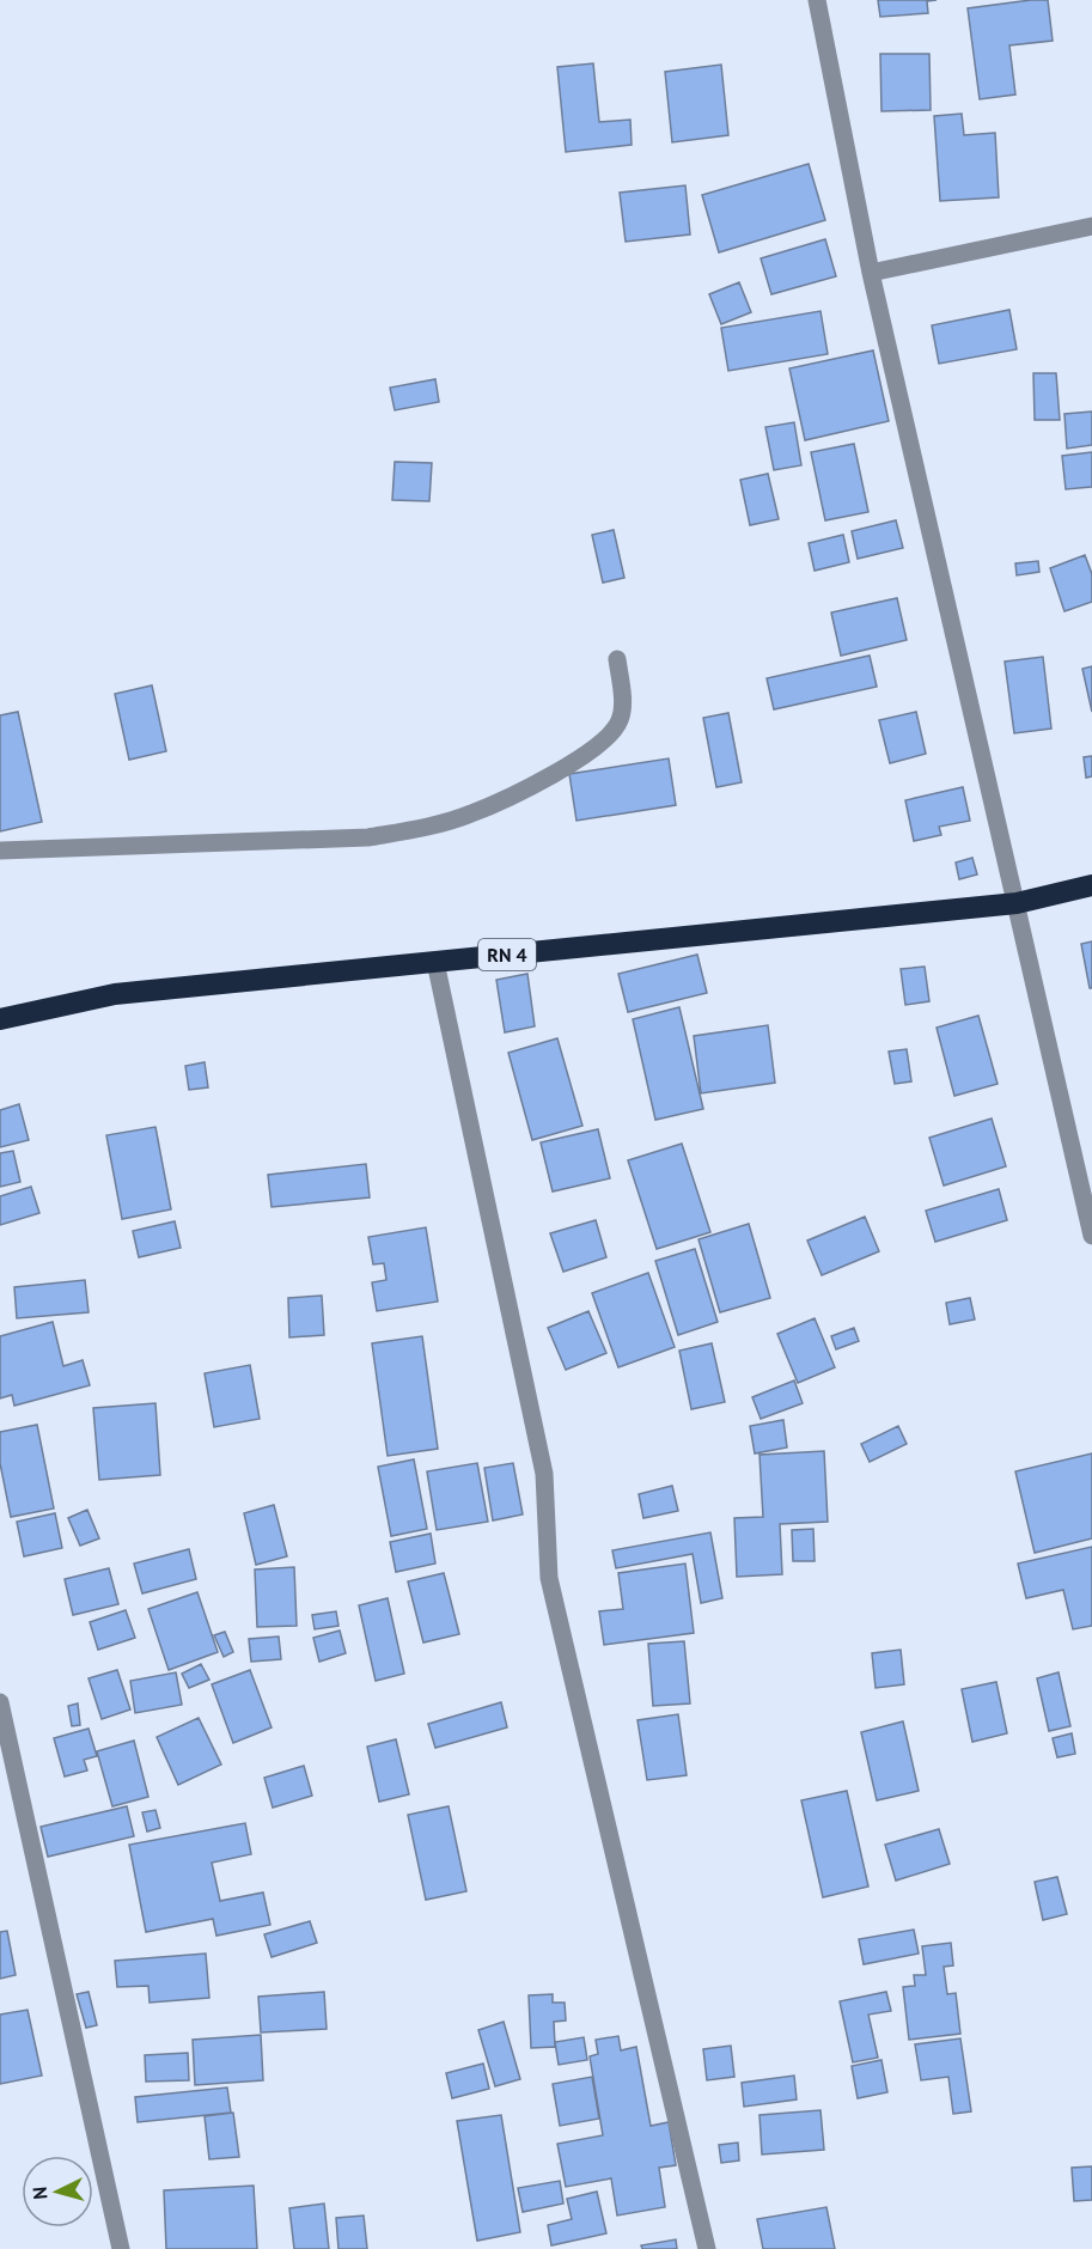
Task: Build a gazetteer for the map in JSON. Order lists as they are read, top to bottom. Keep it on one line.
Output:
{"streets":{"highway":["RN 4"]},"north":"left"}
